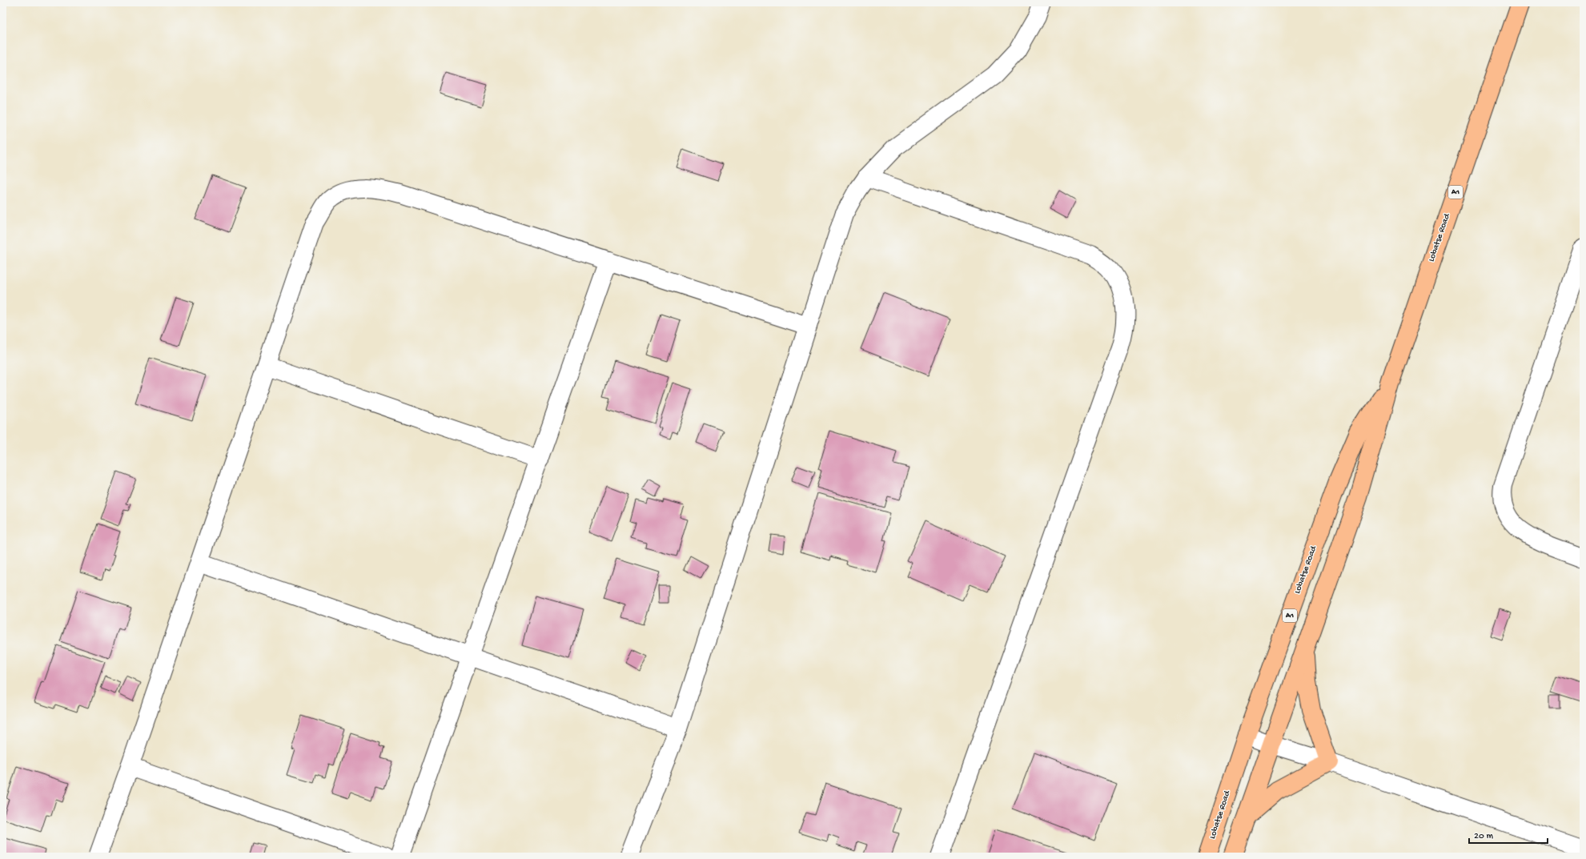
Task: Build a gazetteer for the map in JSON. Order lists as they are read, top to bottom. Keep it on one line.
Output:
{"streets":{"highway":["A1","Lobatse Road"]},"scale_bar":"20 m"}
